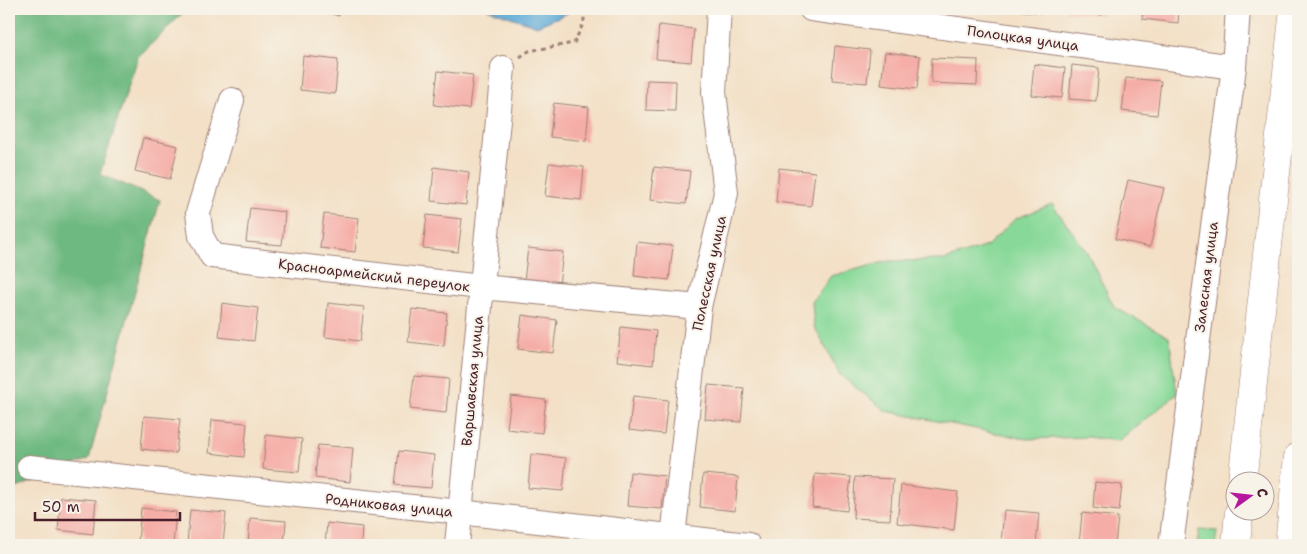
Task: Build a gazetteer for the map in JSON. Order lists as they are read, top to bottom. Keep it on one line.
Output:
{"streets":{"street":["Полоцкая улица","Полесская улица","Красноармейский переулок","Залесная улица","Варшавская улица","Родниковая улица"]},"crossings":[["Полоцкая улица","Залесная улица"],["Полесская улица","Красноармейский переулок"],["Полесская улица","Родниковая улица"],["Красноармейский переулок","Варшавская улица"],["Варшавская улица","Родниковая улица"]],"scale_bar":"50 m","north":"right"}
